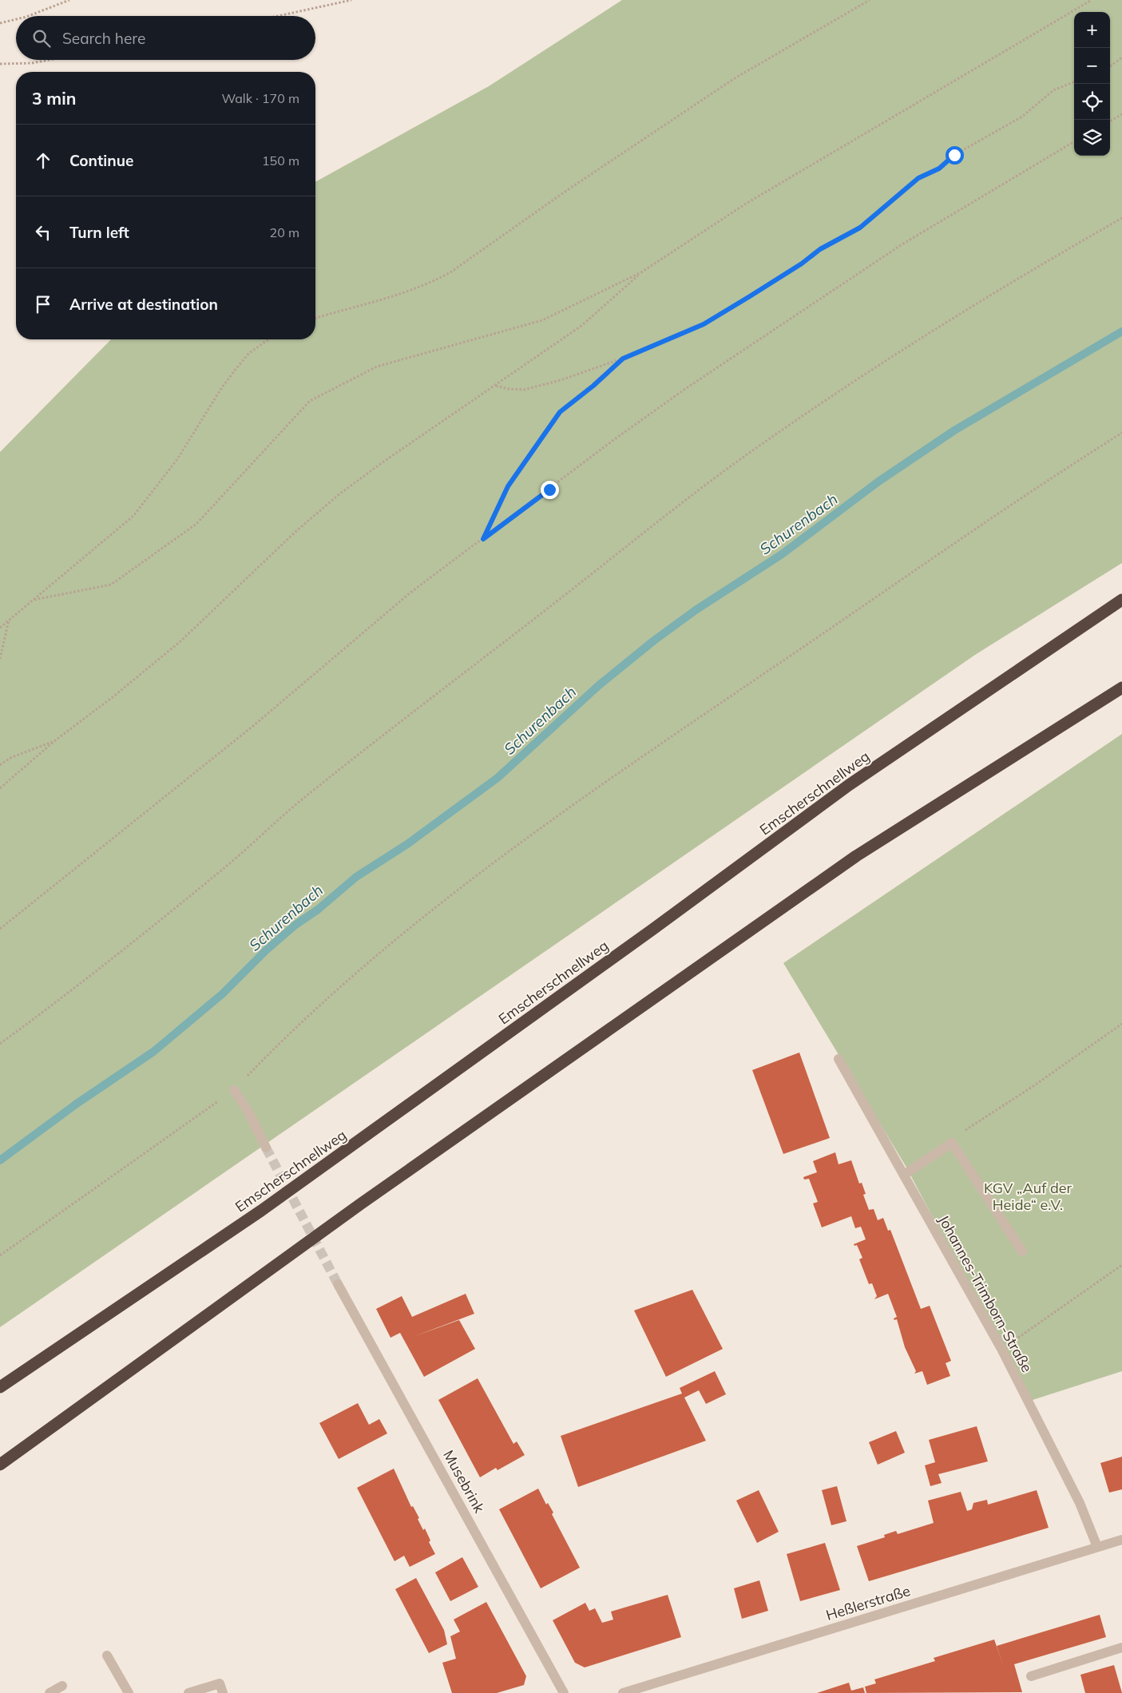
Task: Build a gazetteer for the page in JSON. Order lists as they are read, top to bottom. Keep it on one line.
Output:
{"streets":{"highway":["Emscherschnellweg"],"street":["Johannes-Trimborn-Straße","Musebrink","Heßlerstraße"]},"crossings":[["Johannes-Trimborn-Straße","Heßlerstraße"]],"water":["Schurenbach"],"parks":["KGV „Auf der Heide“ e.V."],"page":{"map_buttons":["+","−"],"search":"Search here","heading":["3 min","Walk · 170 m"],"list":[["Continue","150 m"],["Turn left","20 m"],"Arrive at destination"]}}
